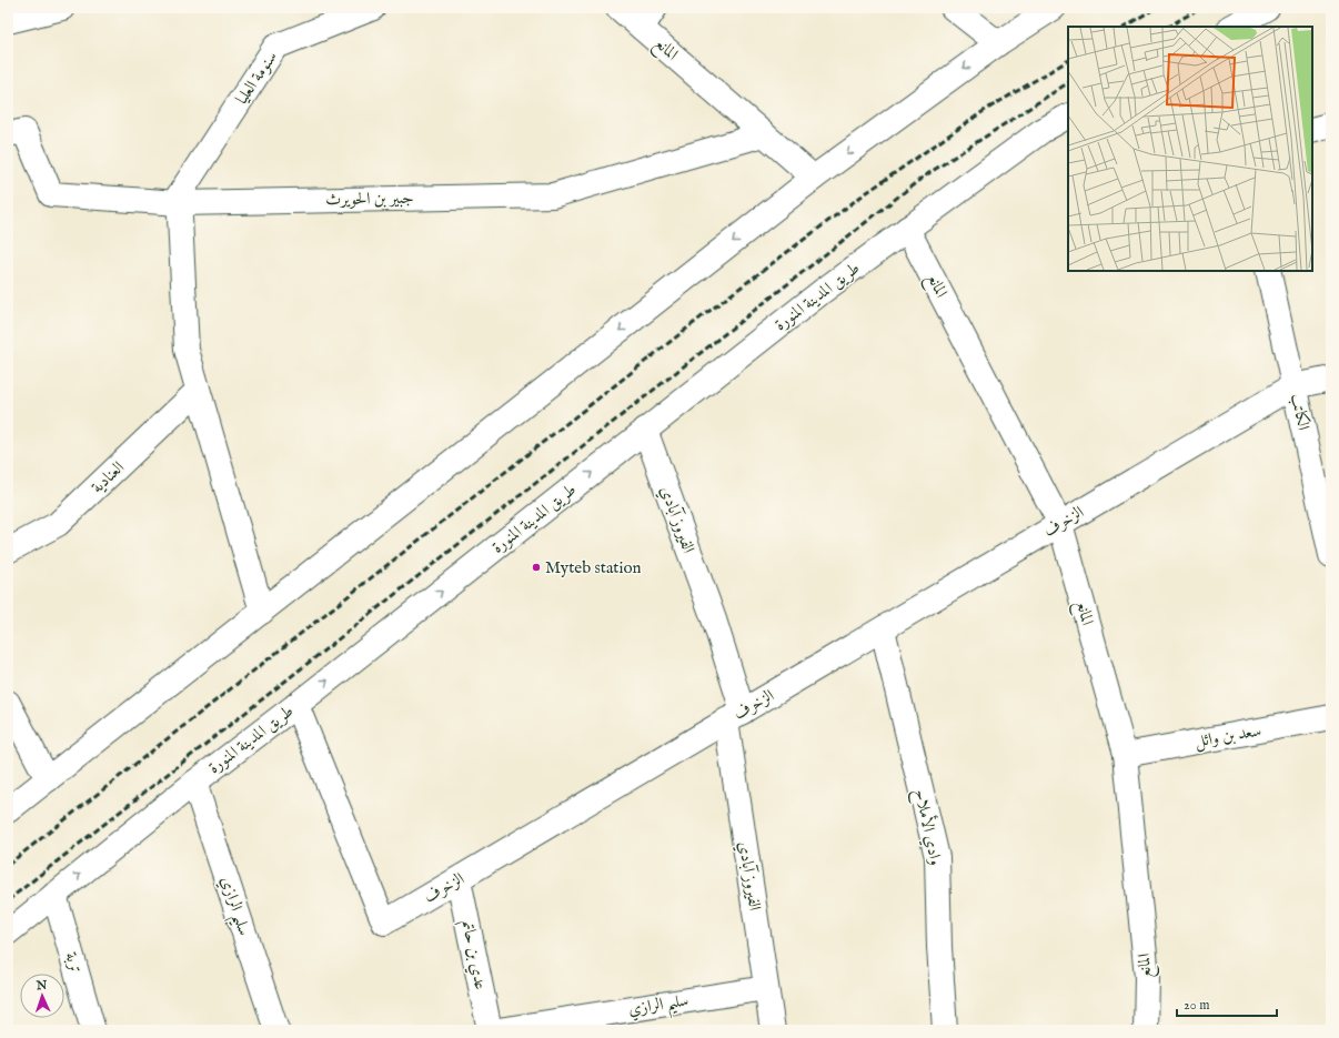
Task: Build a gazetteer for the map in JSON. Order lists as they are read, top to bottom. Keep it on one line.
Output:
{"streets":{"street":["المانع","سنومة العليا","جبير بن الحويرث","طريق المدينة المنورة","الكاتب","العنادية","الفيروز آبادي","الزخرف","سعد بن وائل","وادي الأملاح","سليم الرازي","عدي بن حاتم","تربة"]},"crossings":[["المانع","جبير بن الحويرث"],["المانع","طريق المدينة المنورة"],["المانع","الزخرف"],["المانع","سعد بن وائل"],["سنومة العليا","جبير بن الحويرث"],["طريق المدينة المنورة","الفيروز آبادي"],["طريق المدينة المنورة","الزخرف"],["طريق المدينة المنورة","سليم الرازي"],["طريق المدينة المنورة","تربة"],["الكاتب","الزخرف"],["الفيروز آبادي","الزخرف"],["الفيروز آبادي","سليم الرازي"],["الزخرف","وادي الأملاح"],["الزخرف","عدي بن حاتم"]],"places":["Myteb station"],"scale_bar":"20 m","north":"top"}
